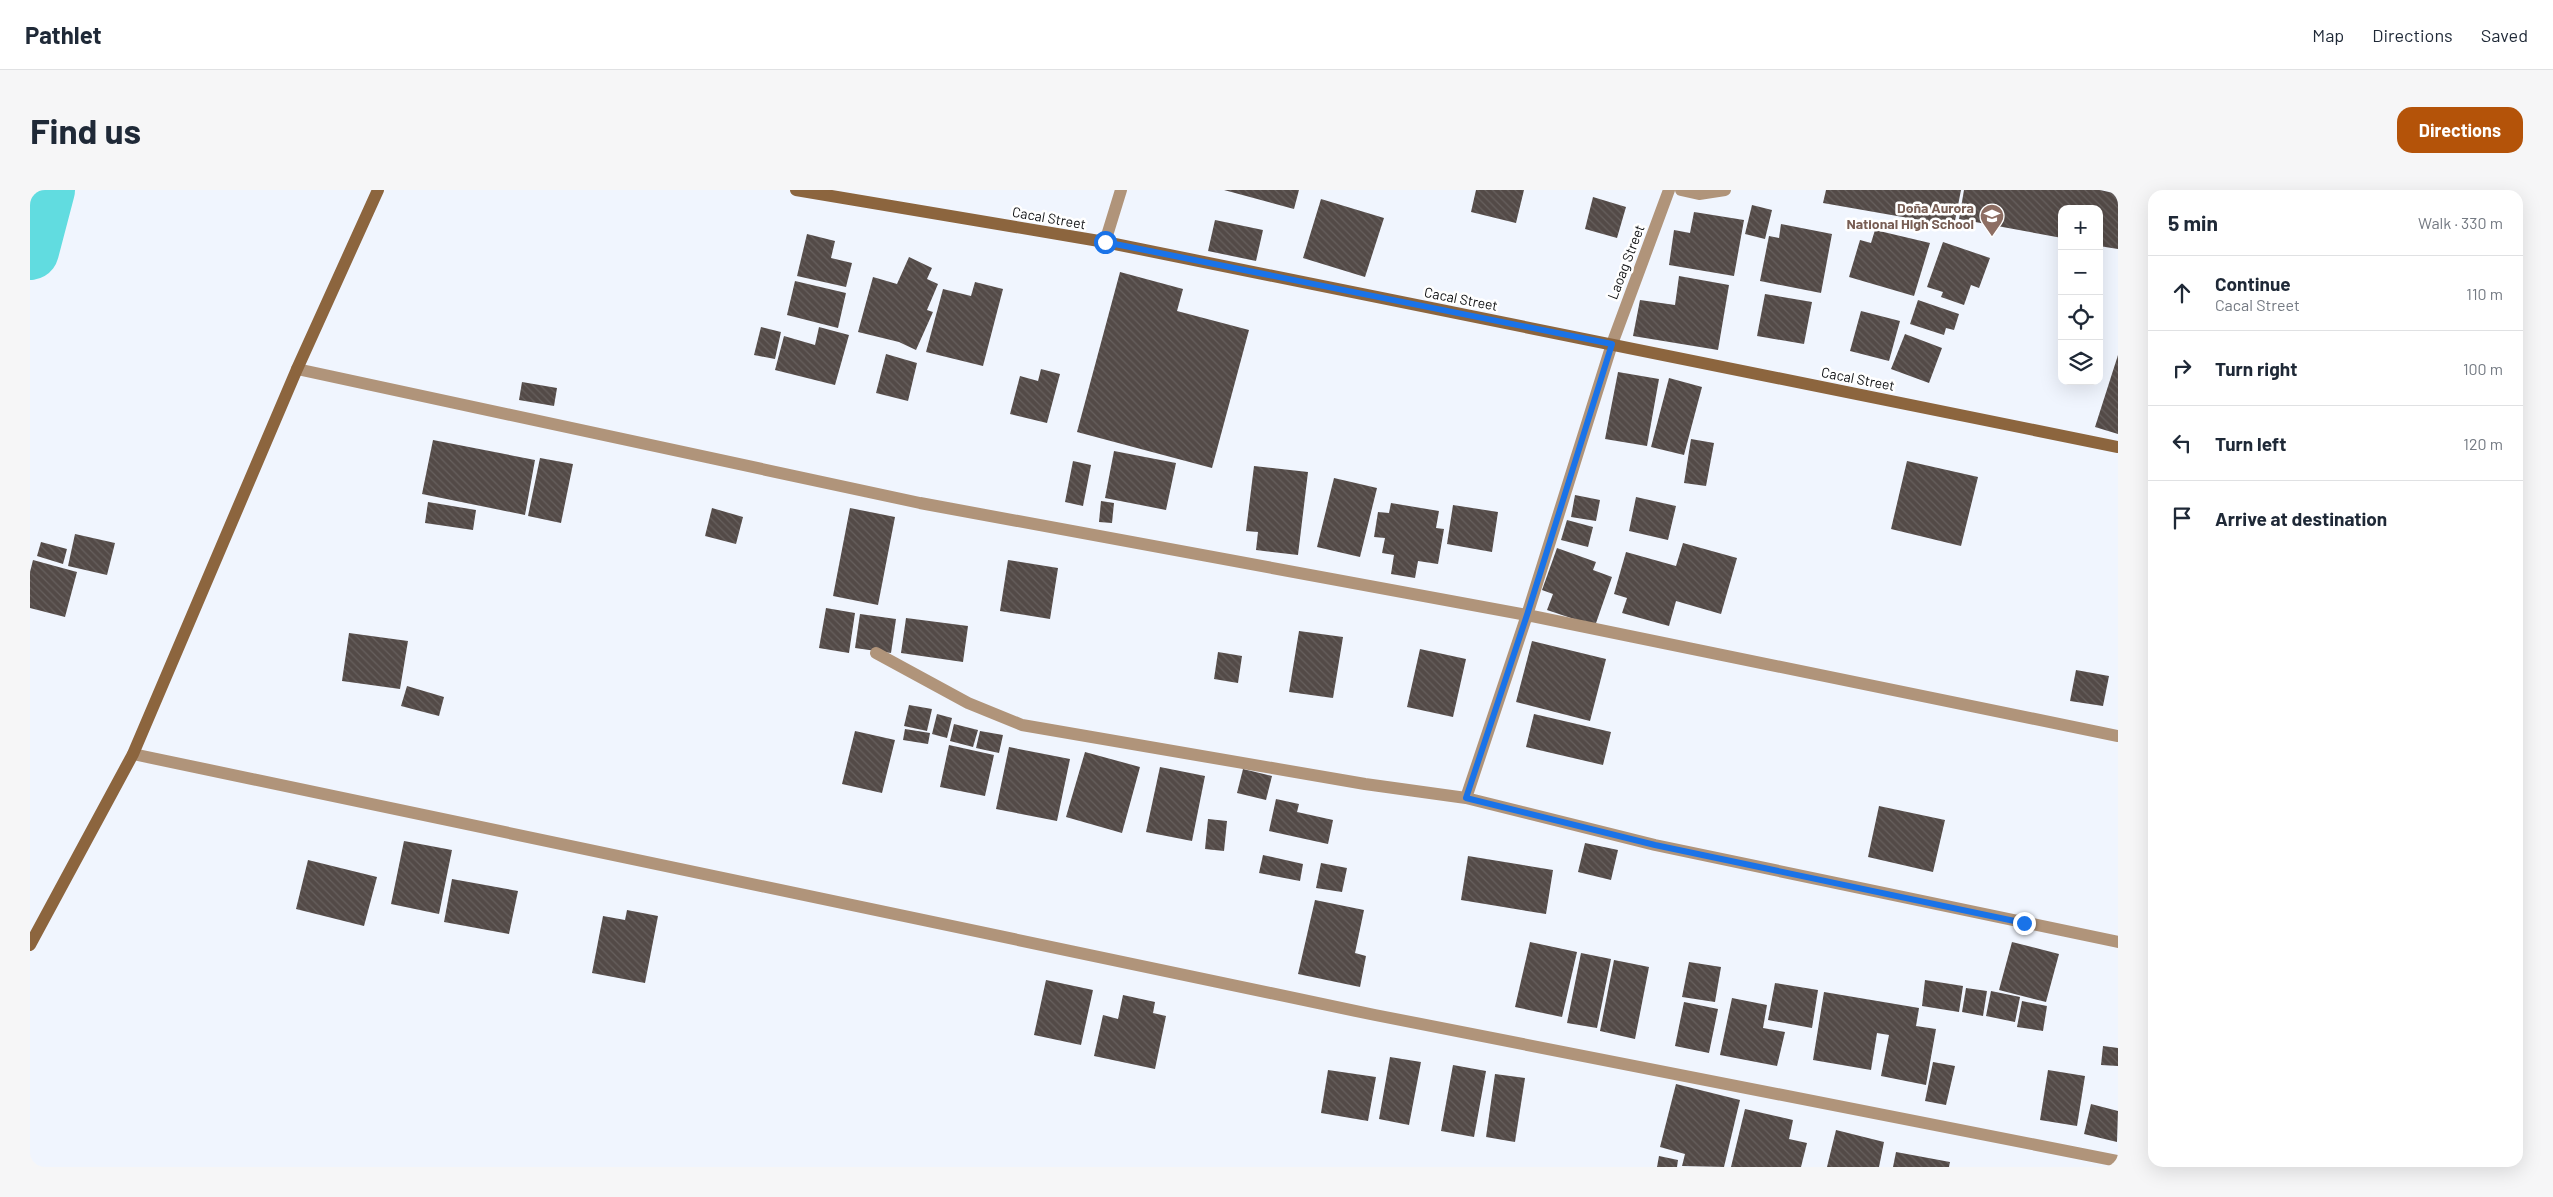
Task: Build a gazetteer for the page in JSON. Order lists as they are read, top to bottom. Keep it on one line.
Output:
{"streets":{"street":["Cacal Street","Laoag Street"]},"crossings":[["Cacal Street","Laoag Street"]],"places":{"school or university":["Doña Aurora National High School"]},"page":{"header":"Pathlet","nav":["Map","Directions","Saved"],"buttons":"Directions","title":"Find us","heading":["5 min","Walk · 330 m"],"map_buttons":["+","−"],"list":[["Continue","Cacal Street","110 m"],["Turn right","100 m"],["Turn left","120 m"],"Arrive at destination"]}}
